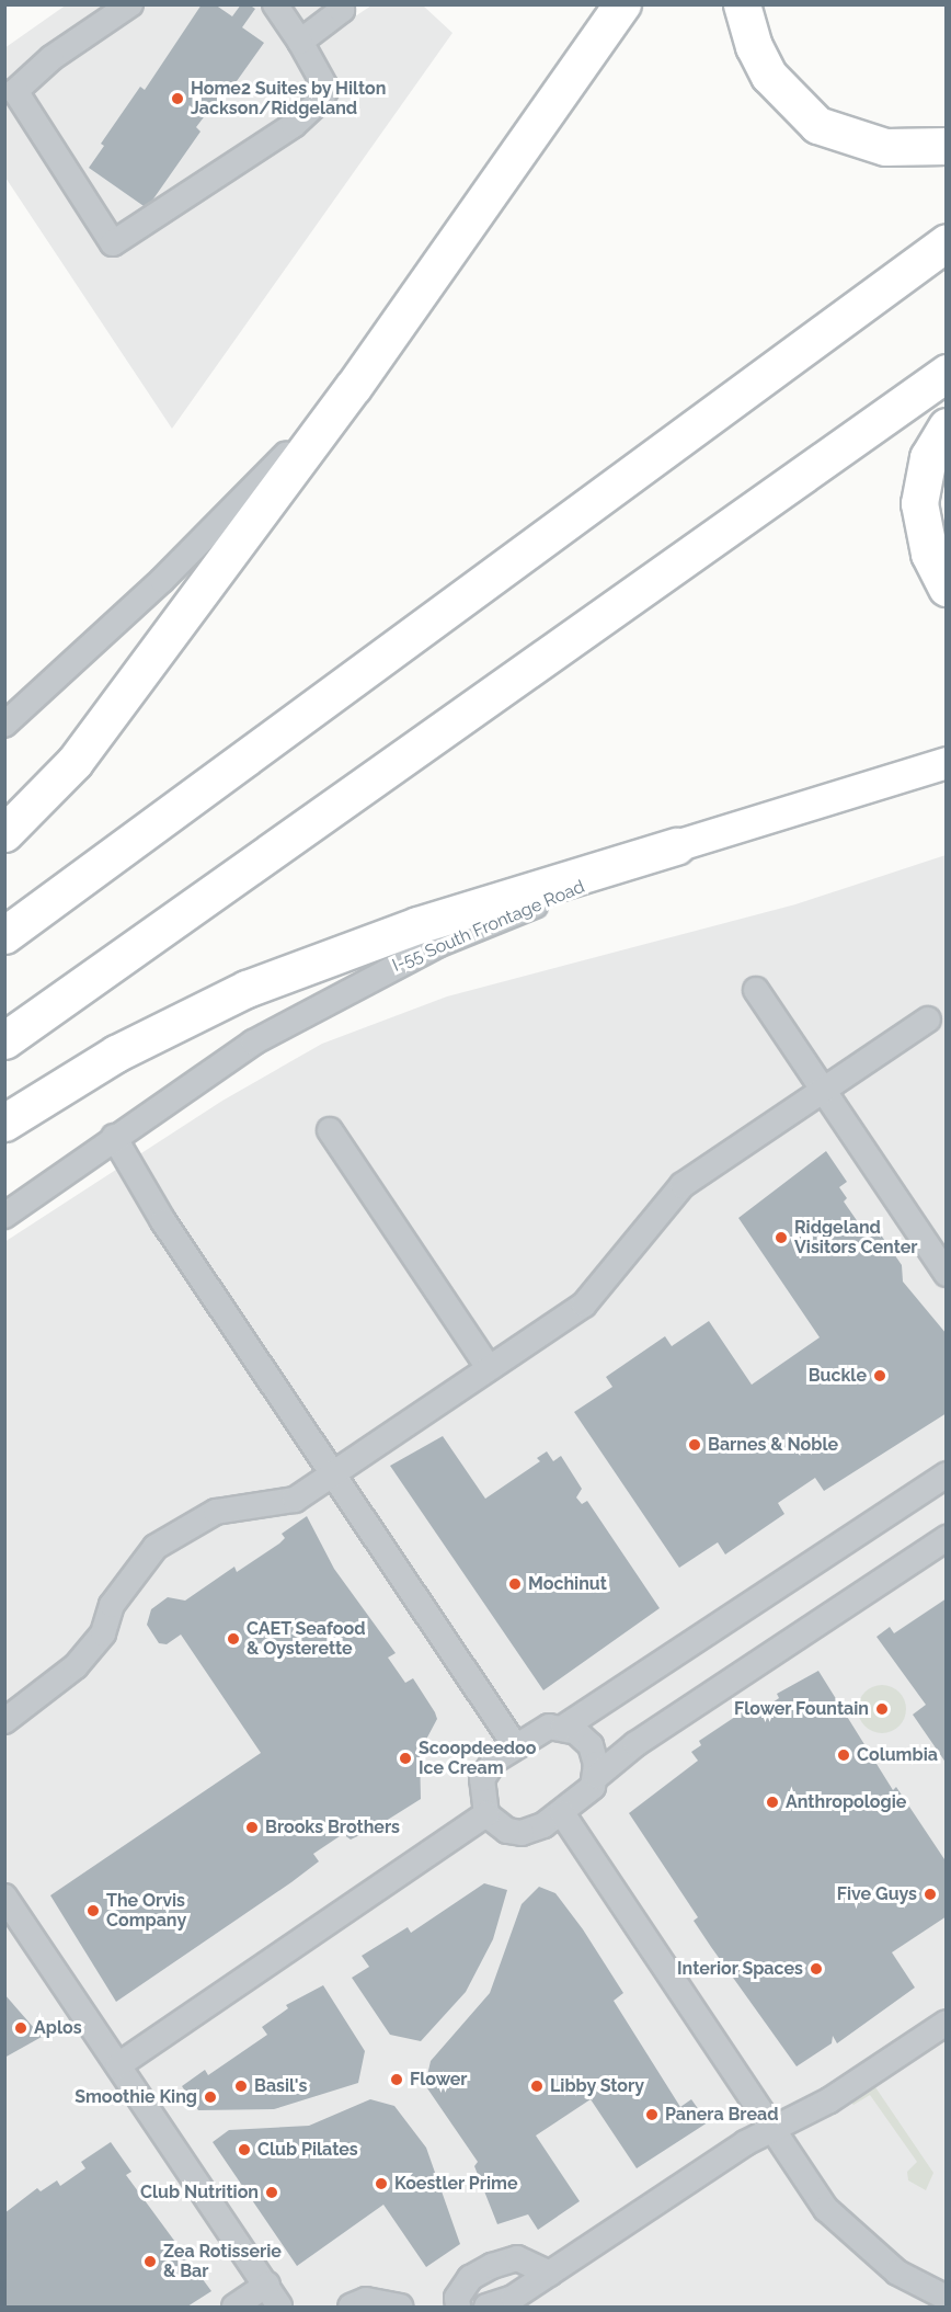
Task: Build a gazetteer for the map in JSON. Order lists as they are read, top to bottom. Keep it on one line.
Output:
{"streets":{"main road":["I-55 South Frontage Road"]},"places":["Home2 Suites by Hilton Jackson/Ridgeland","Ridgeland Visitors Center","Buckle","Barnes & Noble","Mochinut","CAET Seafood & Oysterette","Flower Fountain","Columbia","Scoopdeedoo Ice Cream","Anthropologie","Brooks Brothers","Five Guys","The Orvis Company","Interior Spaces","Aplos","Flower","Basil's","Libby Story","Smoothie King","Panera Bread","Club Pilates","Koestler Prime","Club Nutrition","Zea Rotisserie & Bar"]}
